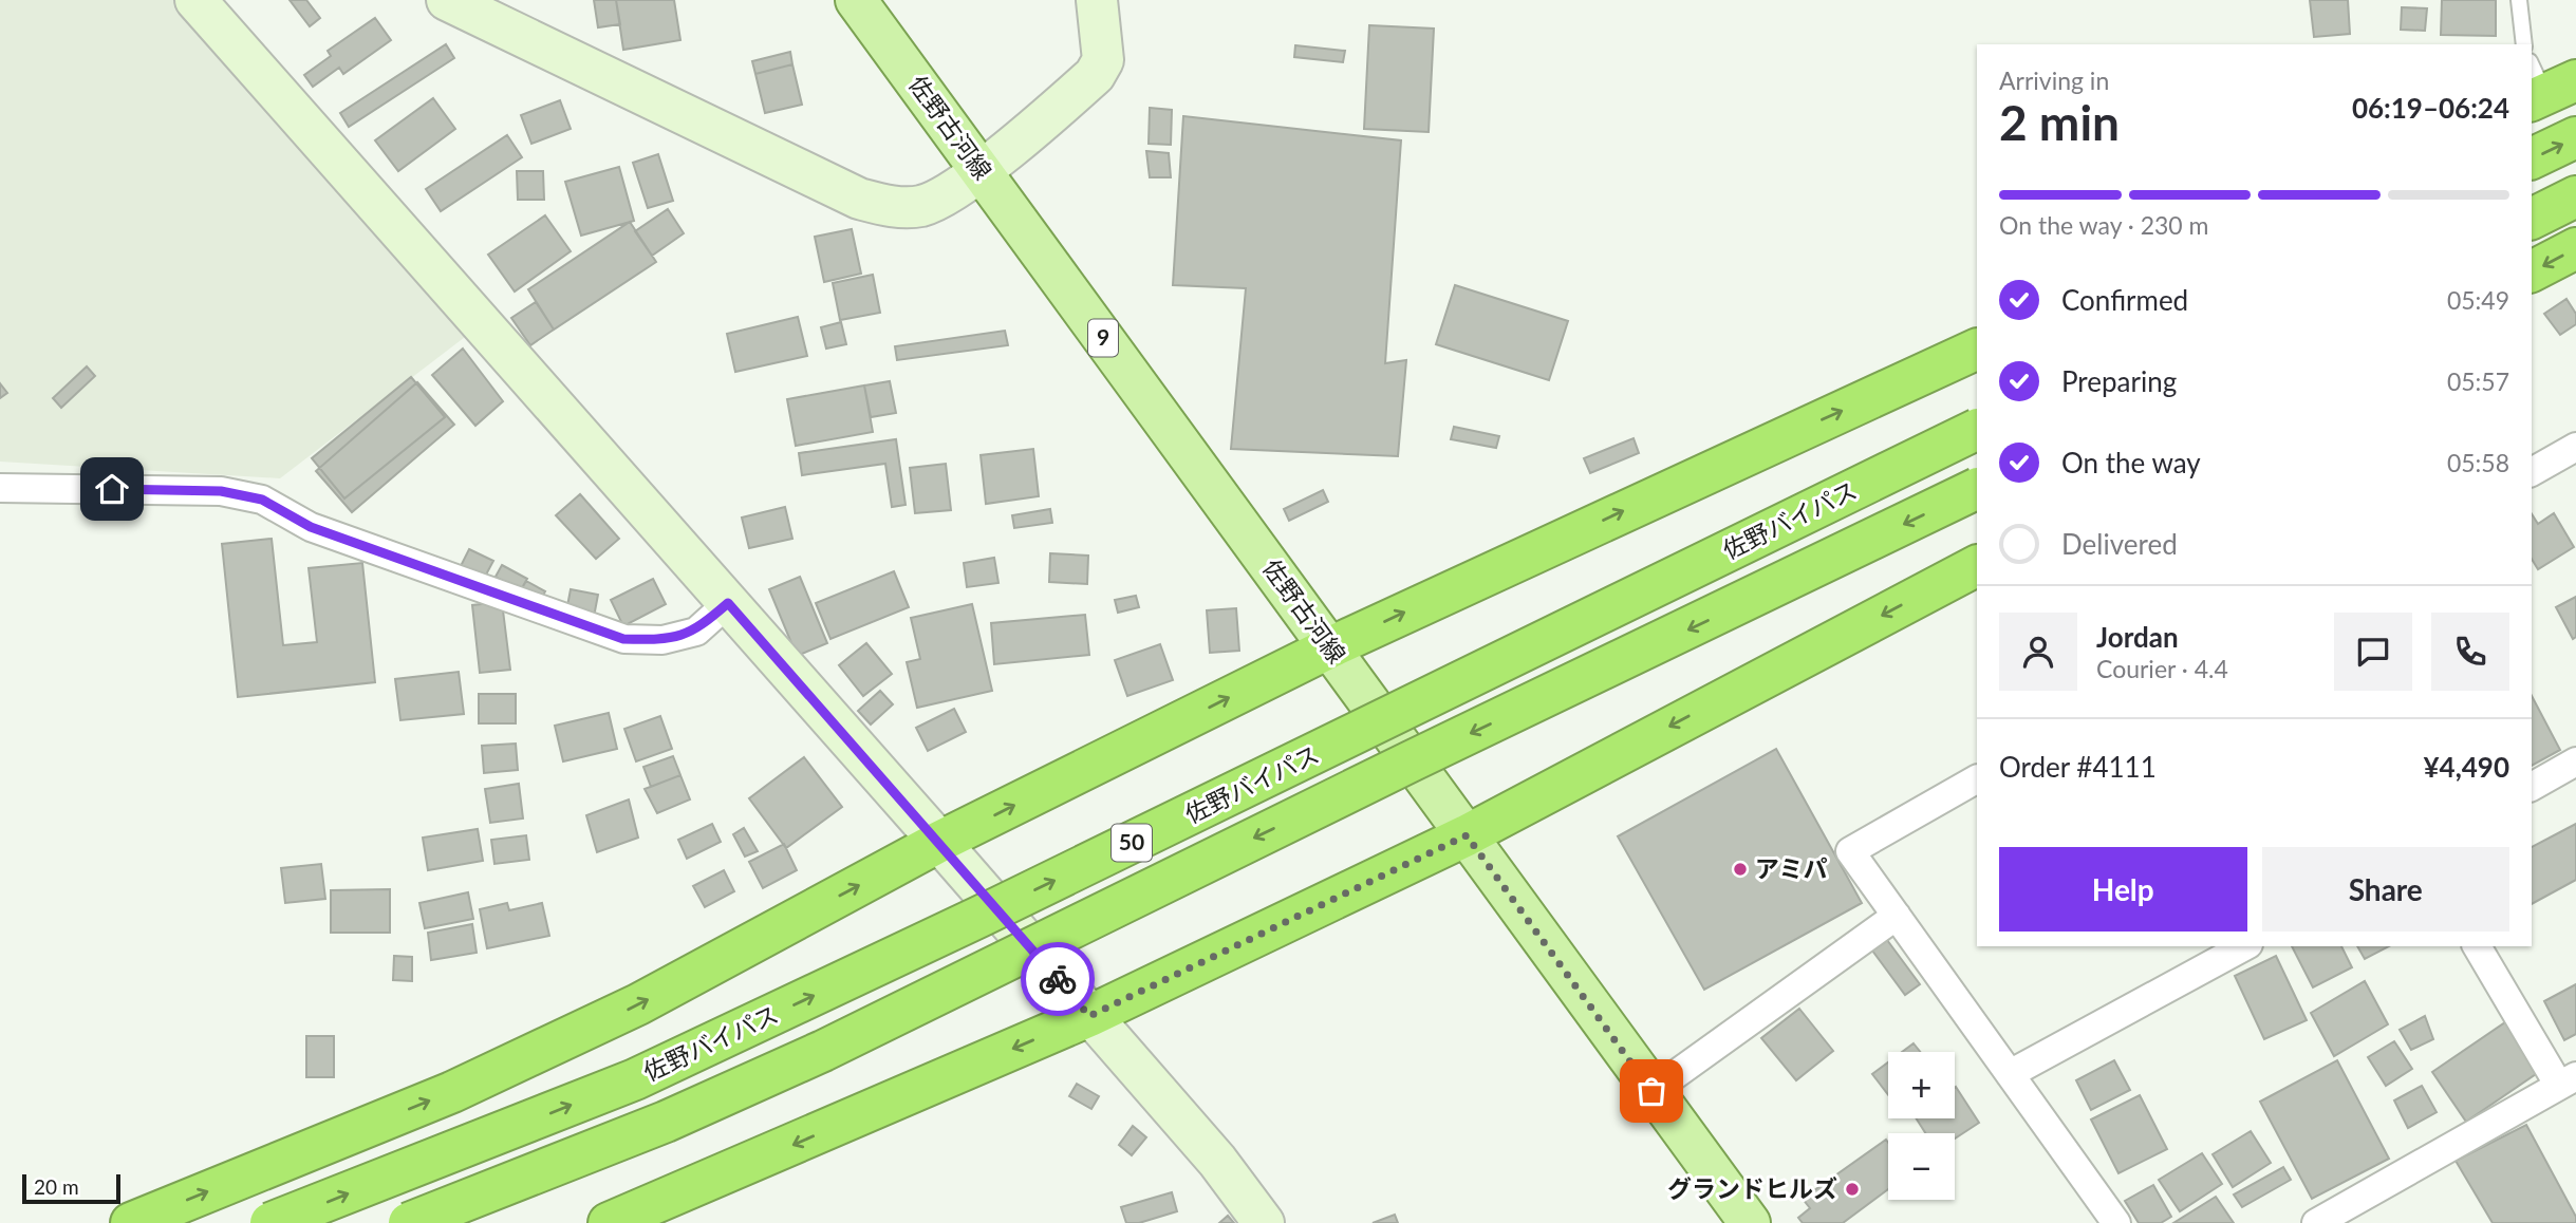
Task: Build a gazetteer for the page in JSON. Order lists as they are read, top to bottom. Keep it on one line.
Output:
{"streets":{"highway":["佐野バイパス","50"],"main road":["佐野古河線","9"]},"places":["アミパ","グランドヒルズ"],"scale_bar":"20 m","page":{"heading":["2 min","Arriving in","06:19–06:24"],"panel":["Jordan","Courier · 4.4","Order #4111","¥4,490"],"bar":"On the way · 230 m","list":[["Confirmed","05:49"],["Preparing","05:57"],["On the way","05:58"],"Delivered"],"buttons":["Help","Share"],"map_buttons":["+","−"],"scale":"20 m"}}
